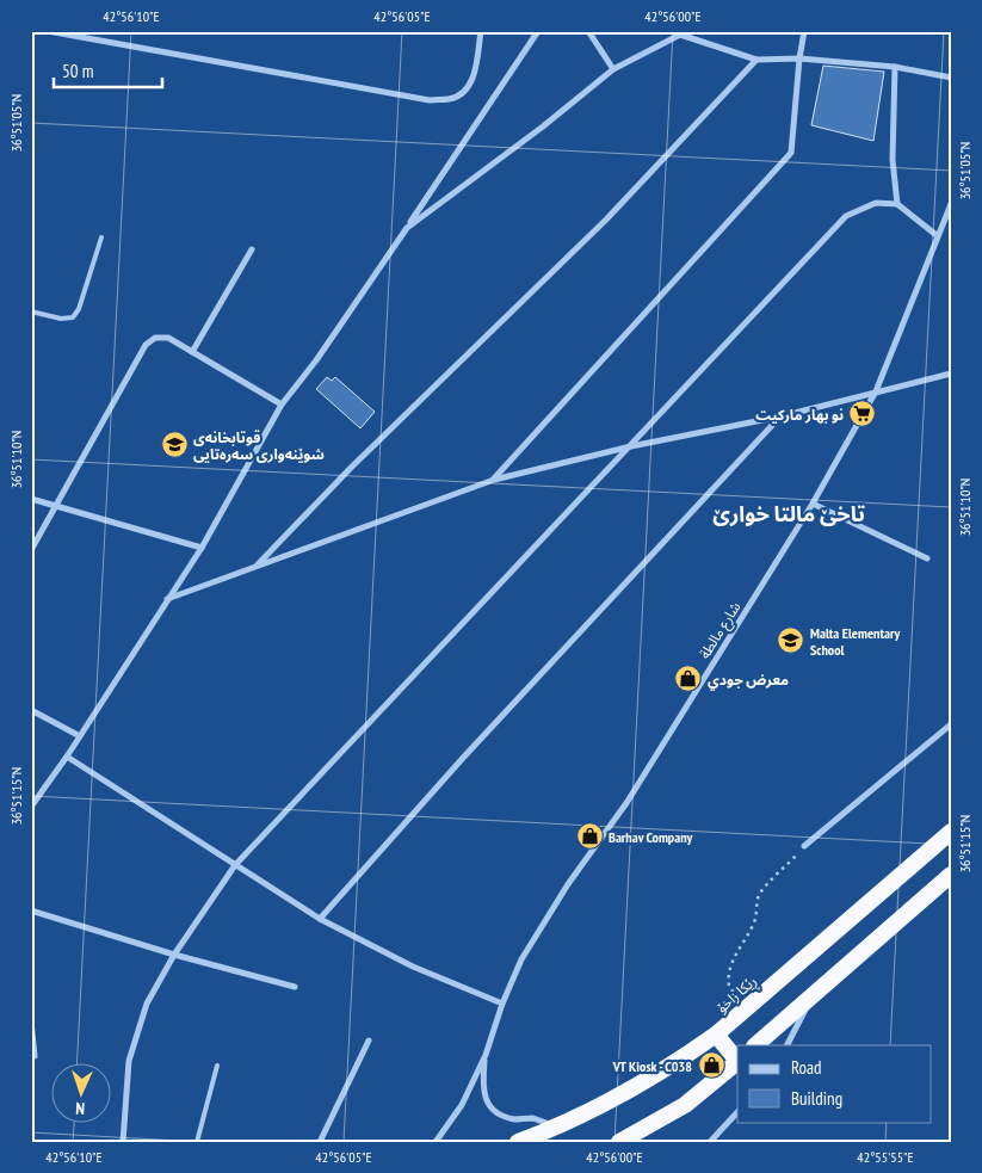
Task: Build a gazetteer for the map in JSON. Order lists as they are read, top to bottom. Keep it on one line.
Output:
{"streets":{"highway":["ڕێکا زاخۆ"],"street":["شارع مالطة"]},"crossings":[["شارع مالطة","ڕێکا زاخۆ"]],"districts":["تاخێ مالتا خوارێ"],"places":{"supermarket":["نو بهار ماركيت"],"school or university":["قوتابخانەی شوێنەواری سەرەتایی","Malta Elementary School"],"shop":["معرض جودي","Barhav Company","VT Kiosk - C038"]},"legend":["Road","Building"],"scale_bar":"50 m","north":"bottom","coordinates":["42°56'10\"E","42°56'05\"E","42°56'00\"E","36°51'05\"N","36°51'10\"N","36°51'15\"N","42°55'55\"E"]}
